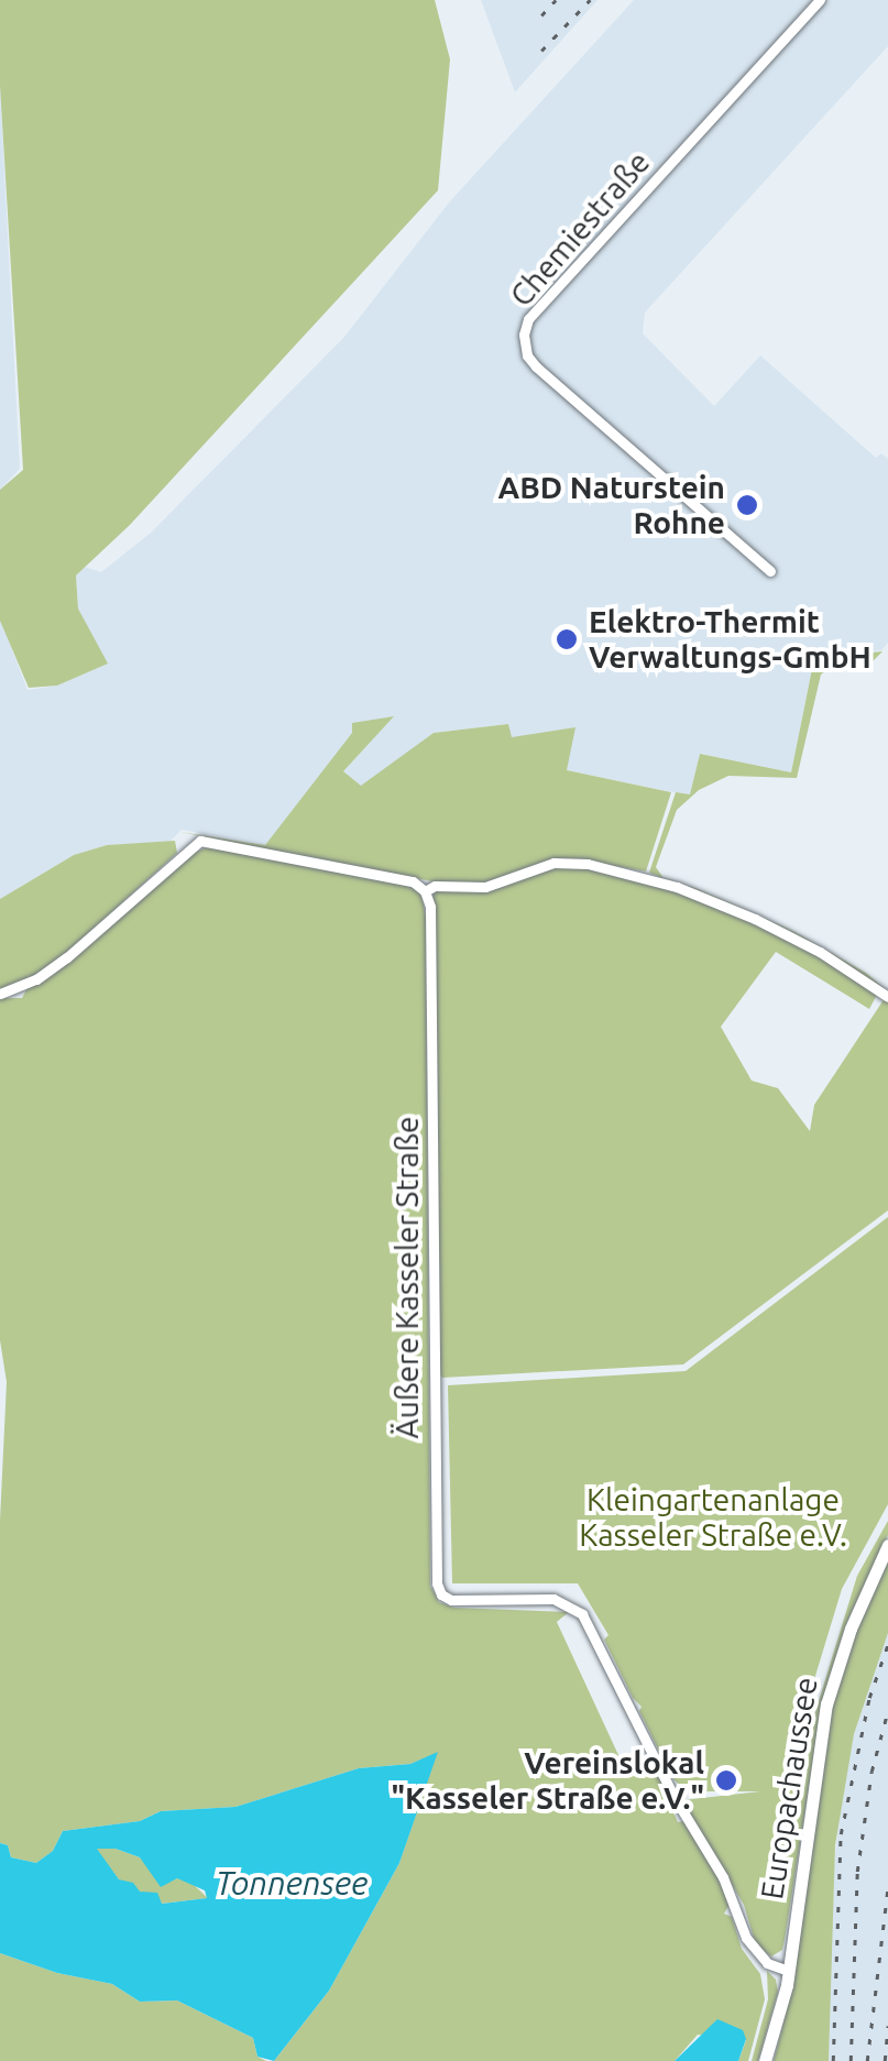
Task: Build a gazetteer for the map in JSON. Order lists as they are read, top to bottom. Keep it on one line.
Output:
{"streets":{"main road":["Europachaussee"],"street":["Chemiestraße","Äußere Kasseler Straße"]},"crossings":[["Äußere Kasseler Straße","Europachaussee"]],"water":["Tonnensee"],"parks":["Kleingartenanlage Kasseler Straße e.V."],"places":["ABD Naturstein Rohne","Elektro-Thermit Verwaltungs-GmbH","Vereinslokal \"Kasseler Straße e.V.\""]}
